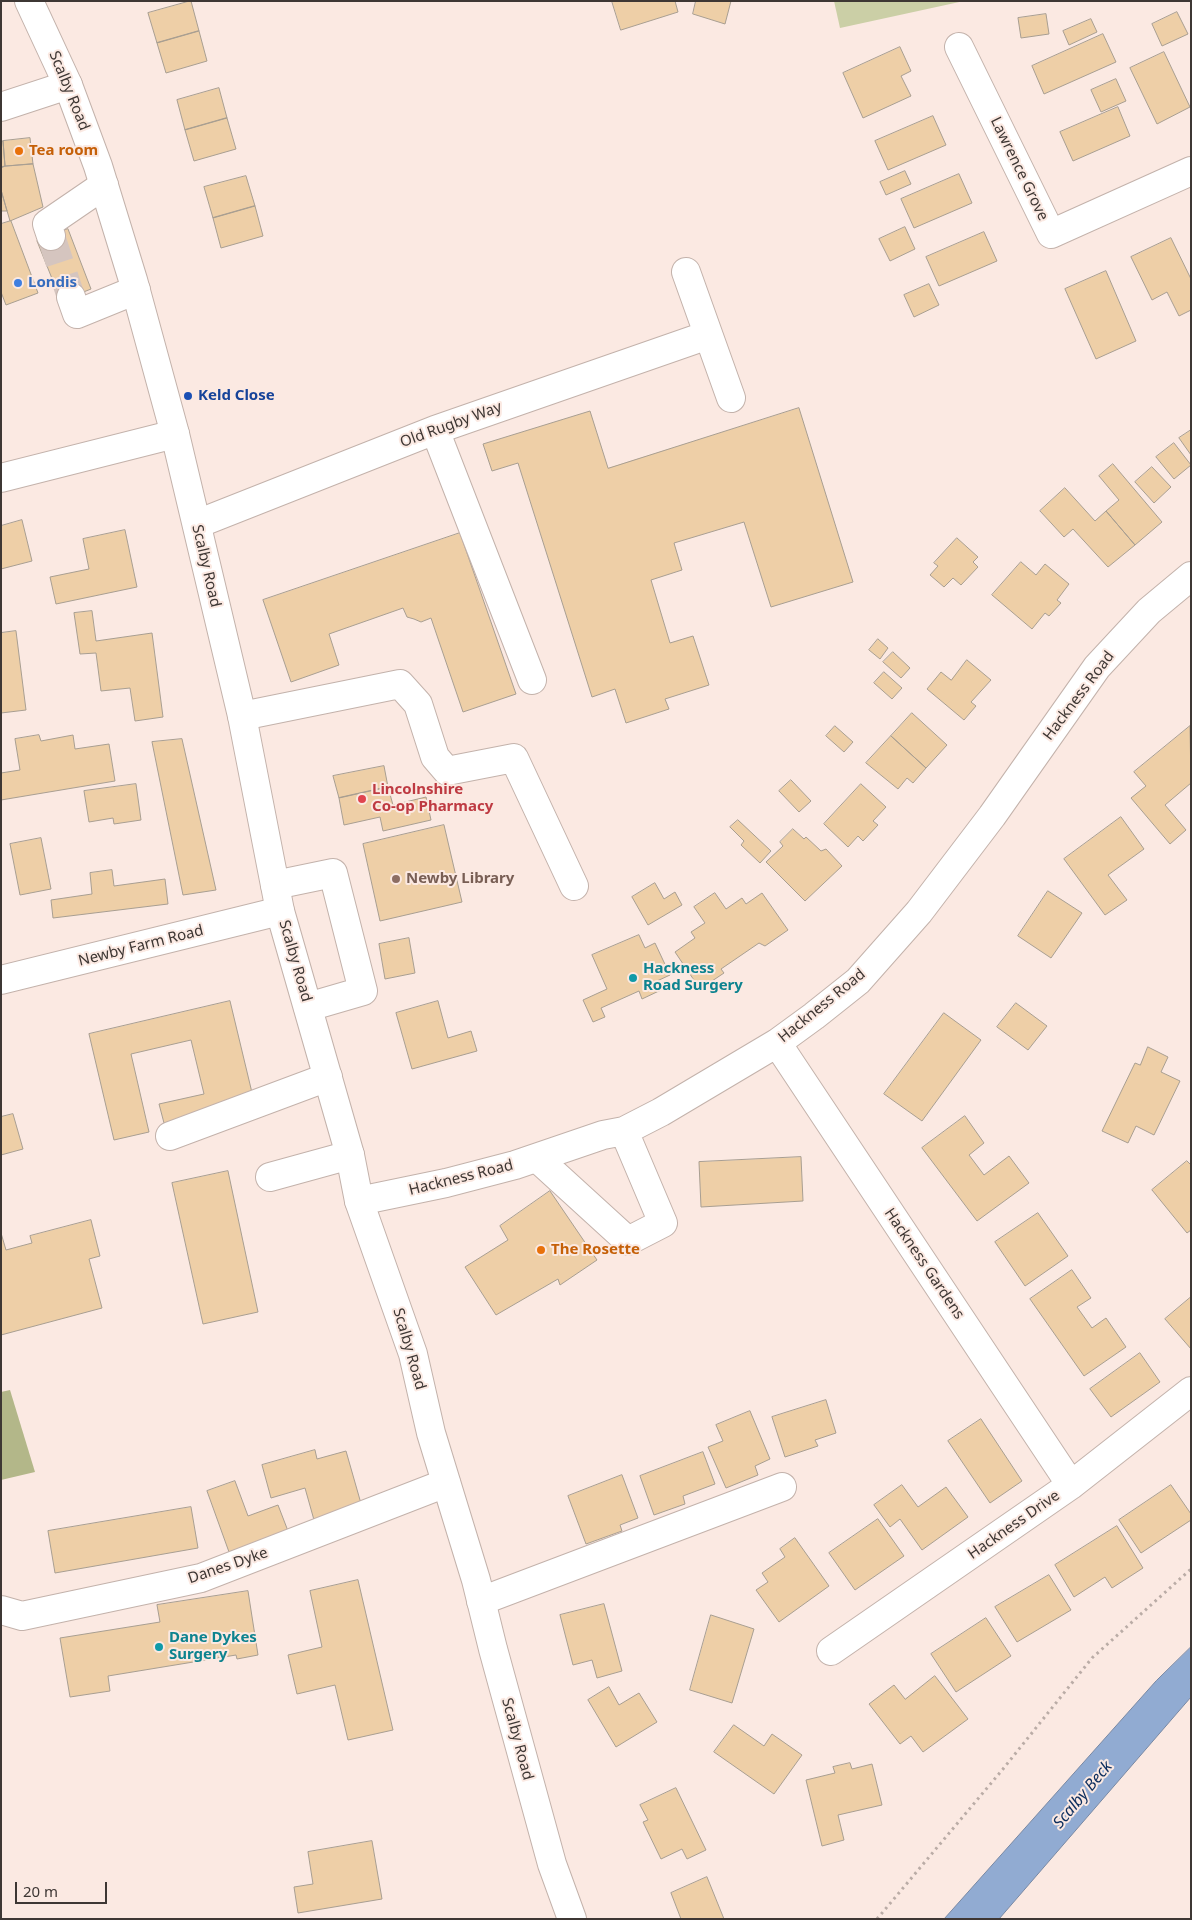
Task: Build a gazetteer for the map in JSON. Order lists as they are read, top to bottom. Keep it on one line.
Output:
{"streets":{"main road":["Scalby Road","Lawrence Grove","Old Rugby Way","Hackness Road","Newby Farm Road","Hackness Gardens","Hackness Drive","Danes Dyke"]},"crossings":[["Scalby Road","Old Rugby Way"],["Scalby Road","Hackness Road"],["Scalby Road","Newby Farm Road"],["Scalby Road","Danes Dyke"],["Hackness Road","Hackness Gardens"],["Hackness Gardens","Hackness Drive"]],"water":["Scalby Beck"],"places":["Tea room","Londis","Keld Close","Lincolnshire Co-op Pharmacy","Newby Library","Hackness Road Surgery","The Rosette","Dane Dykes Surgery"],"scale_bar":"20 m"}
